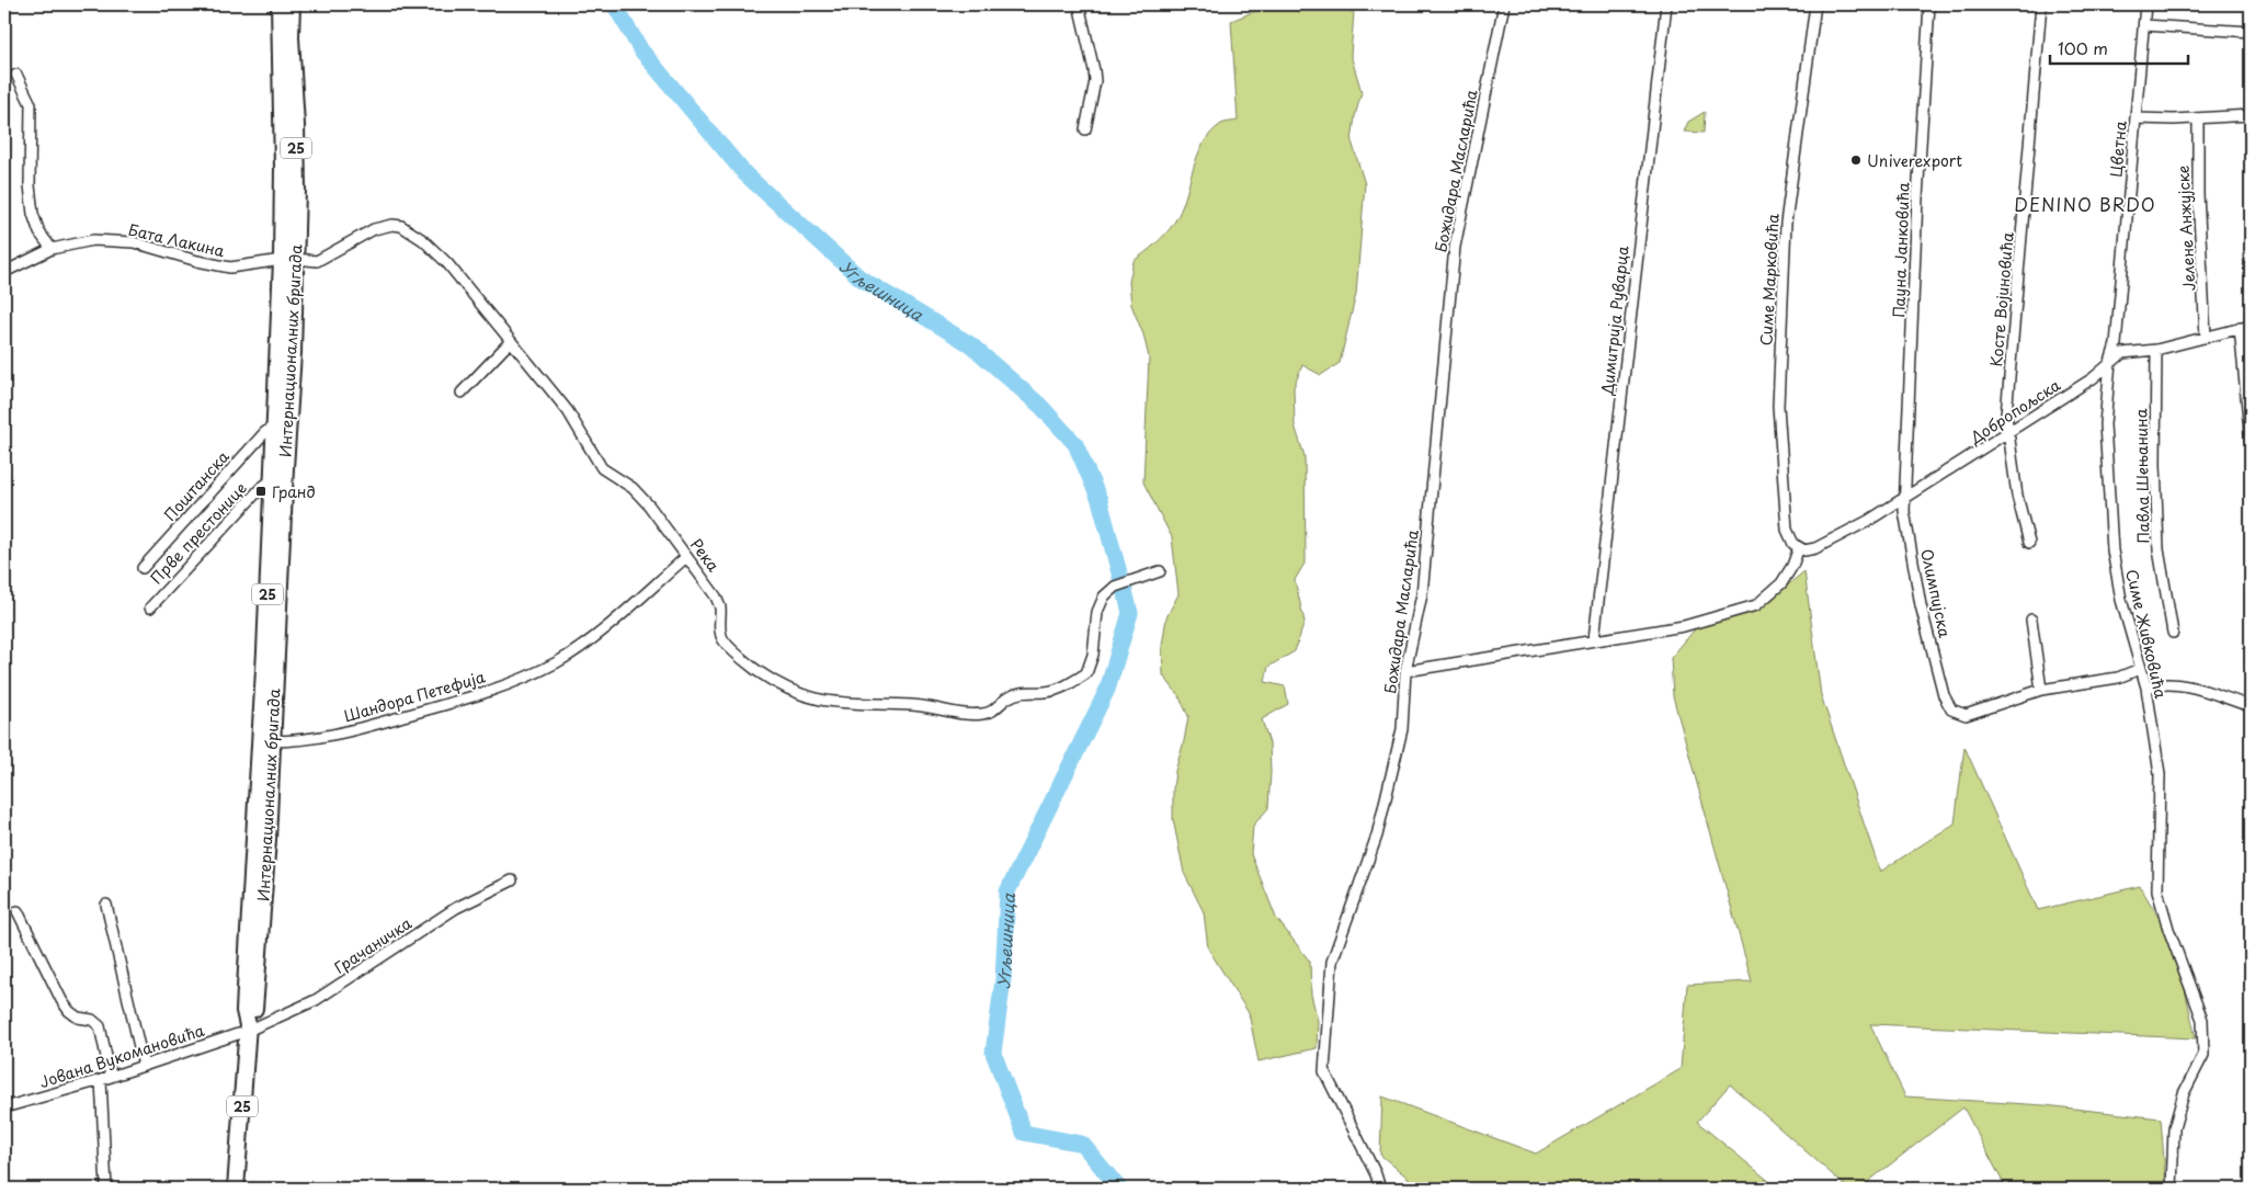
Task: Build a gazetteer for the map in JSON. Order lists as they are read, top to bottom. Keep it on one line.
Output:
{"streets":{"main road":["25","Интернационалних бригада"],"street":["Цветна","Божидара Масларића","Јелене Анжујске","Бата Лакина","Пауна Јанковића","Симе Марковића","Косте Војиновића","Димитрија Руварца","Добропољска","Павла Шењанина","Поштанска","Прве престонице","Река","Олимпијска","Симе Живковића","Шандора Петефија","Грачаничка","Јована Вукомановића"]},"crossings":[["Цветна","Добропољска"],["Цветна","Симе Живковића"],["Јелене Анжујске","Добропољска"],["Бата Лакина","Интернационалних бригада"],["Бата Лакина","Река"],["Пауна Јанковића","Добропољска"],["Пауна Јанковића","Олимпијска"],["Симе Марковића","Добропољска"],["Косте Војиновића","Добропољска"],["Интернационалних бригада","Поштанска"],["Интернационалних бригада","Прве престонице"],["Интернационалних бригада","Шандора Петефија"],["Интернационалних бригада","Грачаничка"],["Интернационалних бригада","Јована Вукомановића"],["Добропољска","Павла Шењанина"],["Добропољска","Олимпијска"],["Добропољска","Симе Живковића"],["Река","Шандора Петефија"],["Грачаничка","Јована Вукомановића"]],"districts":["DENINO BRDO"],"water":["Угљешница"],"places":{"other":["Univerexport"],"transit":["Гранд"]},"scale_bar":"100 m"}
